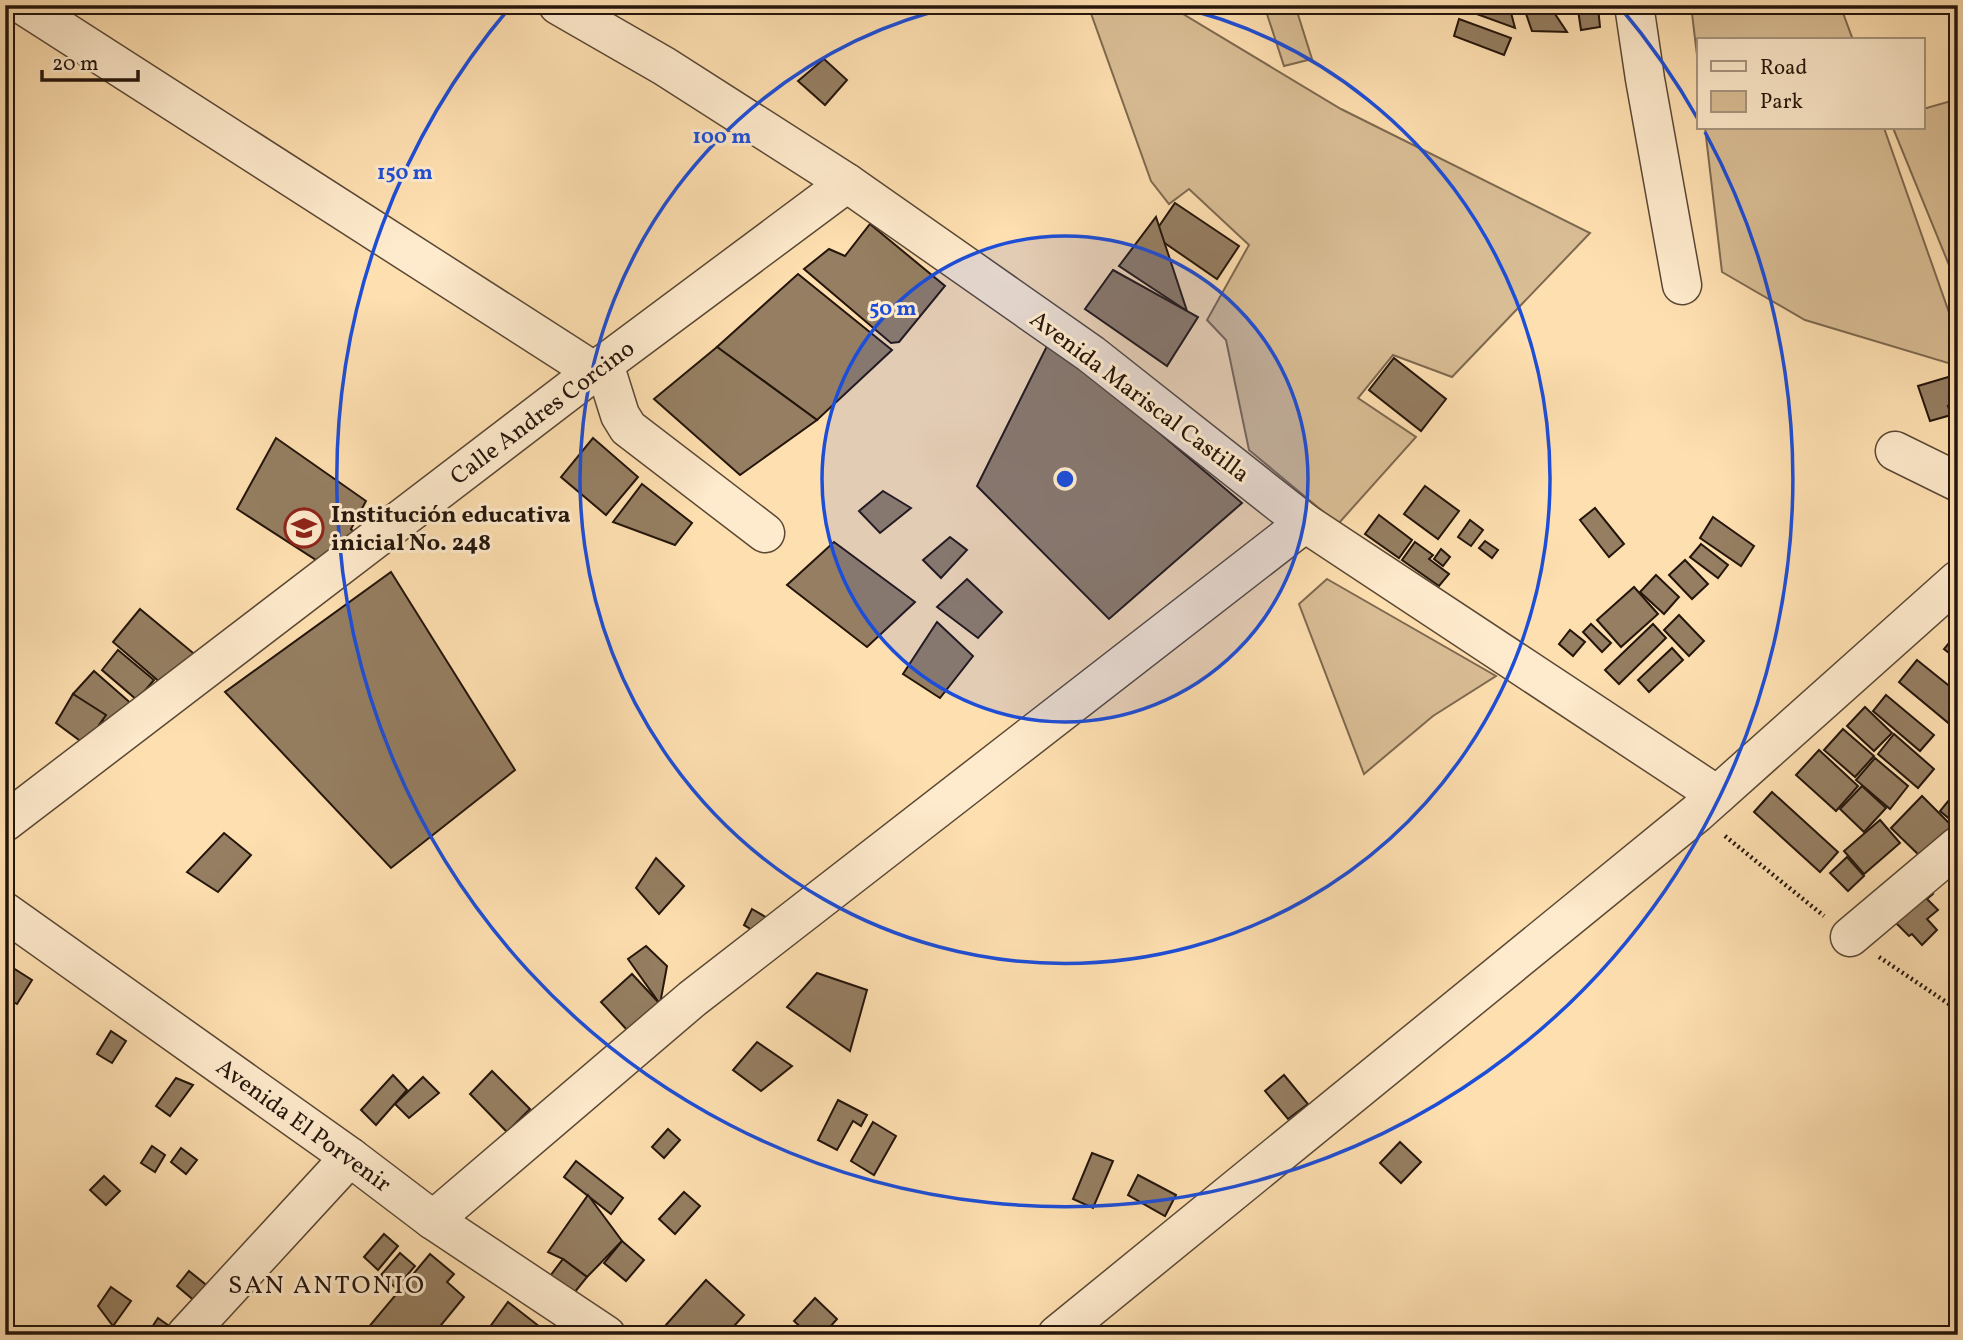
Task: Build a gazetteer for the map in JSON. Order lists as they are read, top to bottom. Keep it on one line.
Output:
{"streets":{"street":["Avenida Mariscal Castilla","Calle Andres Corcino","Avenida El Porvenir"]},"crossings":[["Avenida Mariscal Castilla","Calle Andres Corcino"]],"districts":["SAN ANTONIO"],"places":{"school or university":["Institución educativa inicial No. 248"]},"legend":["Road","Park"],"scale_bar":"20 m","rings":["100 m","150 m","50 m"]}
